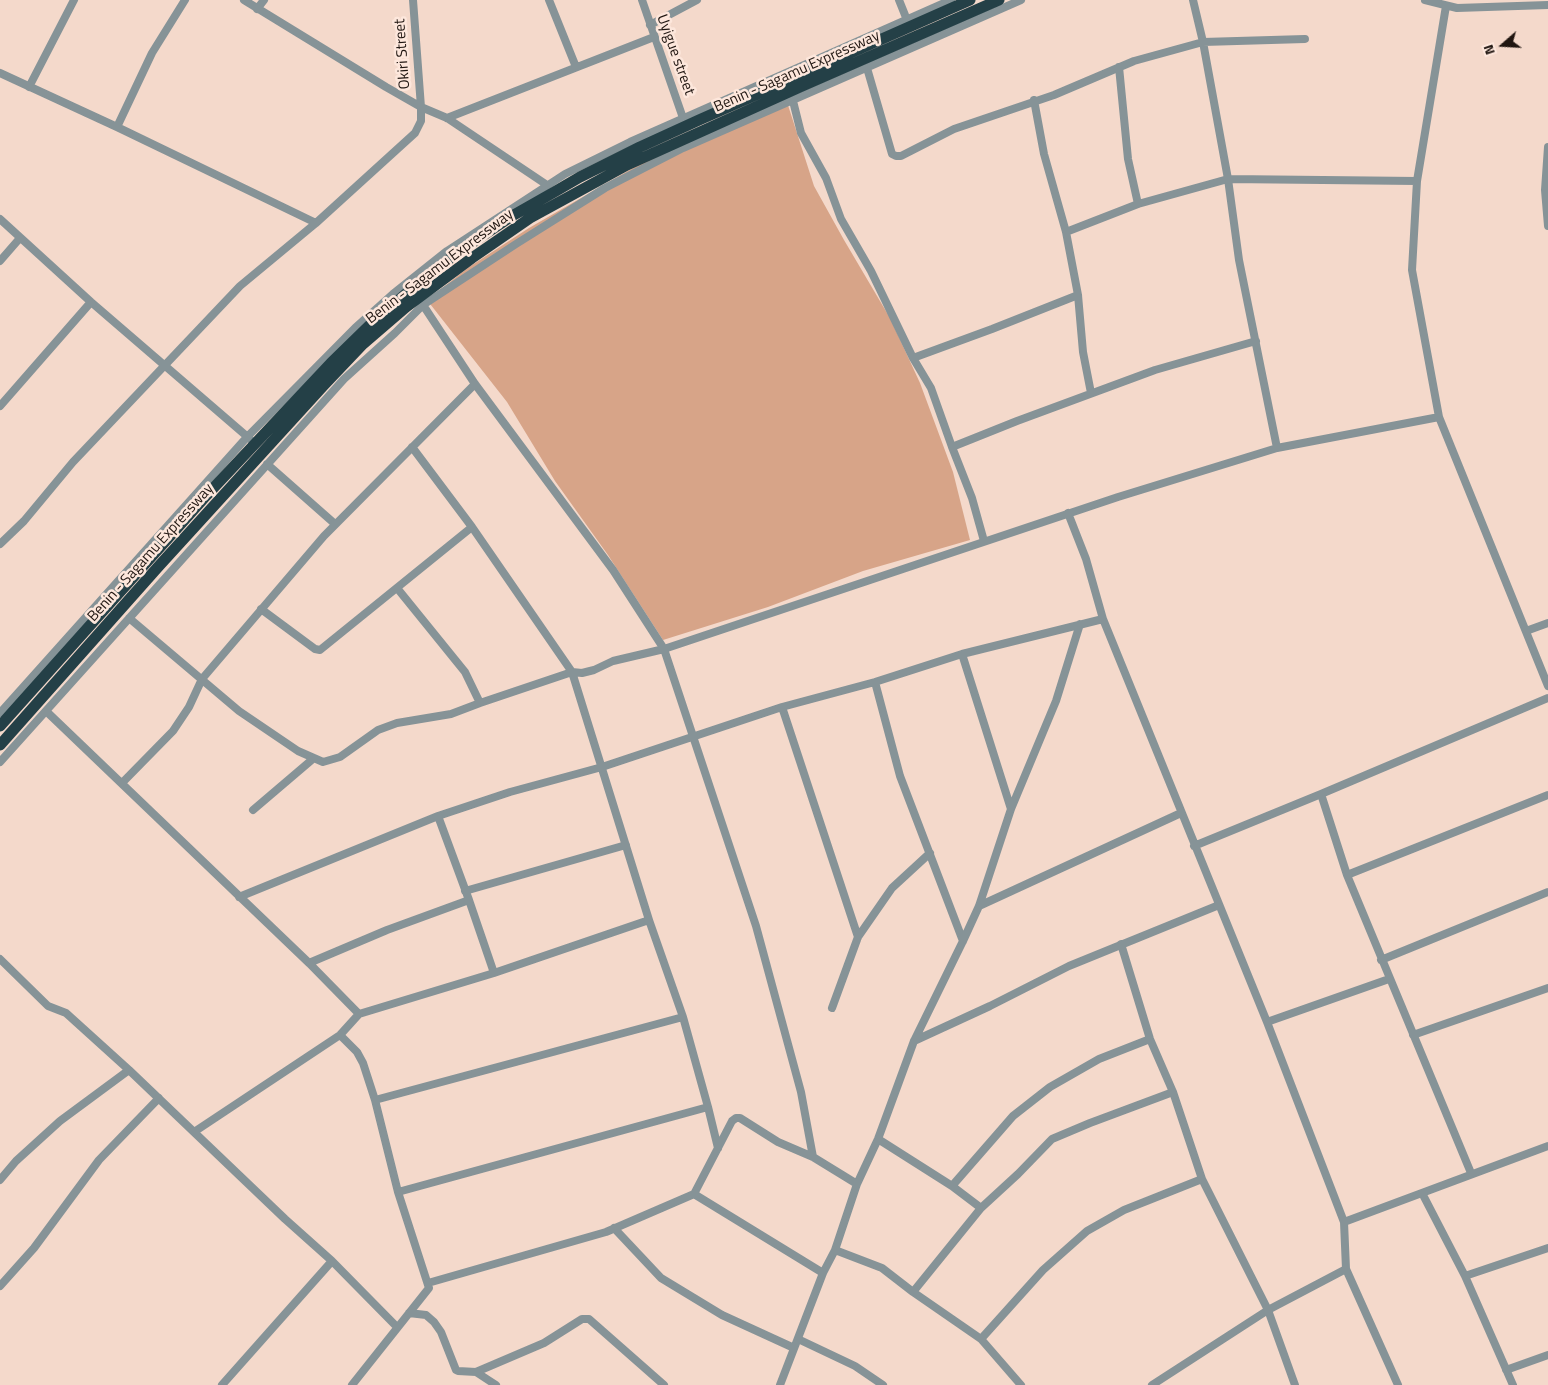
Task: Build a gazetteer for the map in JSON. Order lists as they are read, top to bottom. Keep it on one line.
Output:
{"streets":{"highway":["Benin - Sagamu Expressway"],"street":["Okiri Street","Uyigue street"]},"north":"left"}
